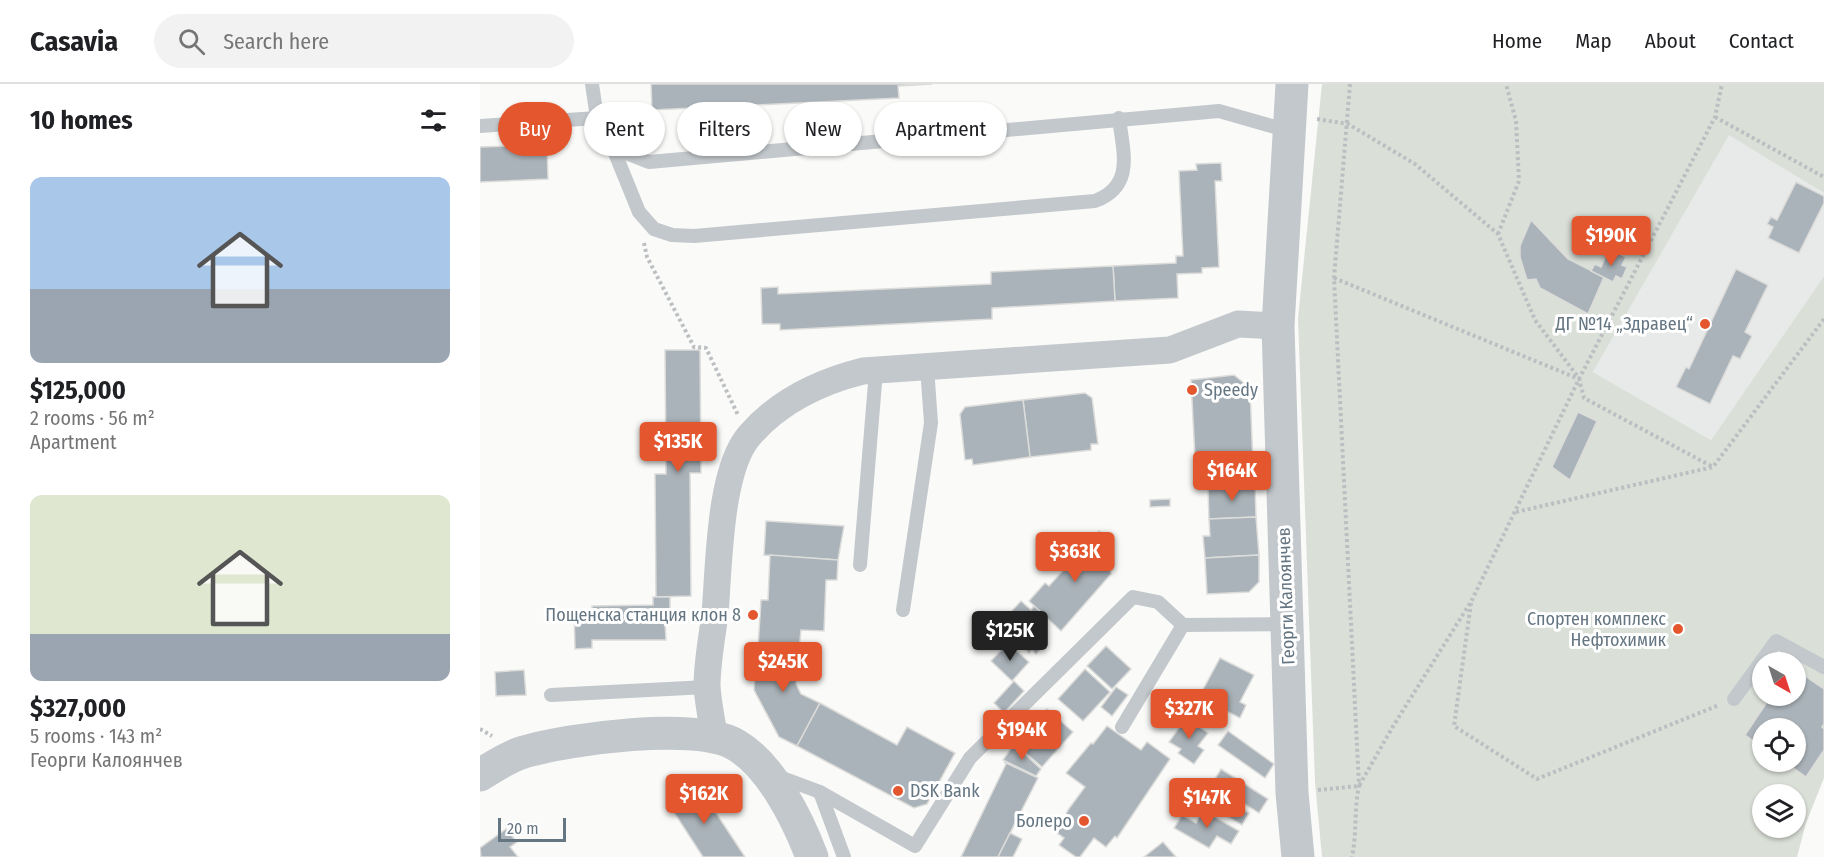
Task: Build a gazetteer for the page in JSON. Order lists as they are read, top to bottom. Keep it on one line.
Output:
{"streets":{"street":["Георги Калоянчев"]},"places":["ДГ №14 „Здравец“","Speedy","Пощенска станция клон 8","Спортен комплекс Нефтохимик","DSK Bank","Болеро"],"scale_bar":"20 m","north":"bottom right","page":{"header":"Casavia","search":"Search here","nav":["Home","Map","About","Contact"],"heading":"10 homes","chip":["Buy","Rent","Filters","New","Apartment"],"list":[{"name":"$125,000","note":"2 rooms · 56 m² · Apartment"},{"name":"$327,000","note":"5 rooms · 143 m² · Георги Калоянчев"}],"price":["$190K","$135K","$164K","$363K","$125K","$245K","$327K","$194K","$162K","$147K"],"scale":"20 m"}}
